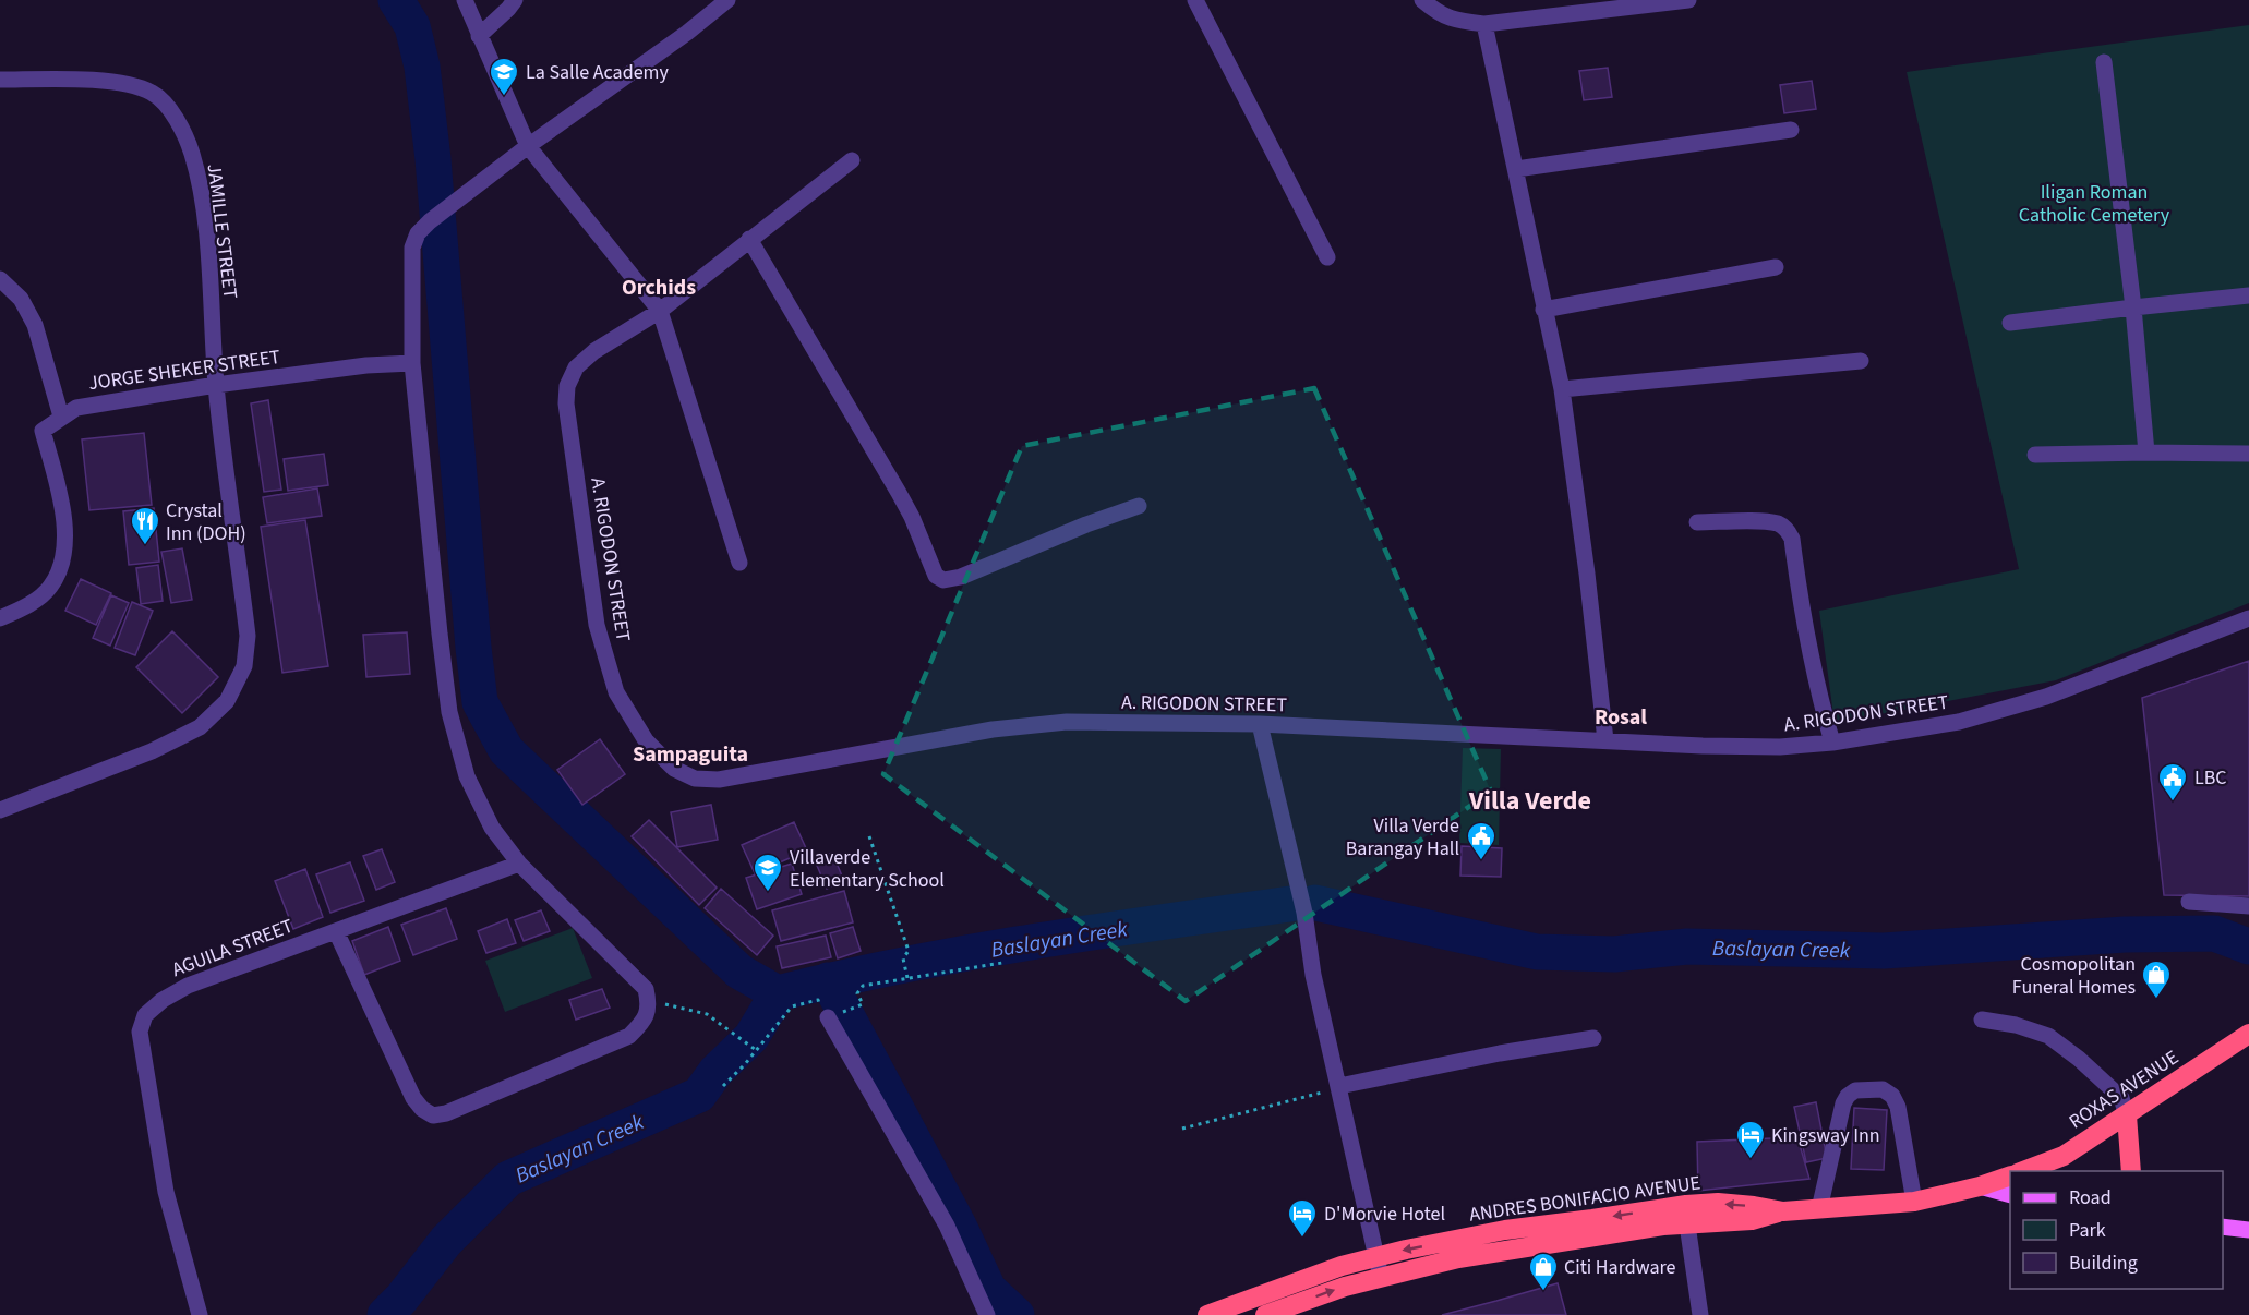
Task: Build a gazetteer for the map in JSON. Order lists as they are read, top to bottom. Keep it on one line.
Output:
{"streets":{"highway":["ROXAS AVENUE","ANDRES BONIFACIO AVENUE"],"street":["JAMILLE STREET","JORGE SHEKER STREET","A. RIGODON STREET","AGUILA STREET"]},"crossings":[["JAMILLE STREET","JORGE SHEKER STREET"]],"districts":["Orchids","Rosal","Sampaguita","Villa Verde"],"water":["Baslayan Creek"],"parks":["Iligan Roman Catholic Cemetery"],"places":{"school or university":["La Salle Academy","Villaverde Elementary School"],"restaurant":["Crystal Inn (DOH)"],"public building":["LBC","Villa Verde Barangay Hall"],"shop":["Cosmopolitan Funeral Homes","Citi Hardware"],"hotel":["Kingsway Inn","D'Morvie Hotel"]},"legend":["Road","Park","Building"]}
